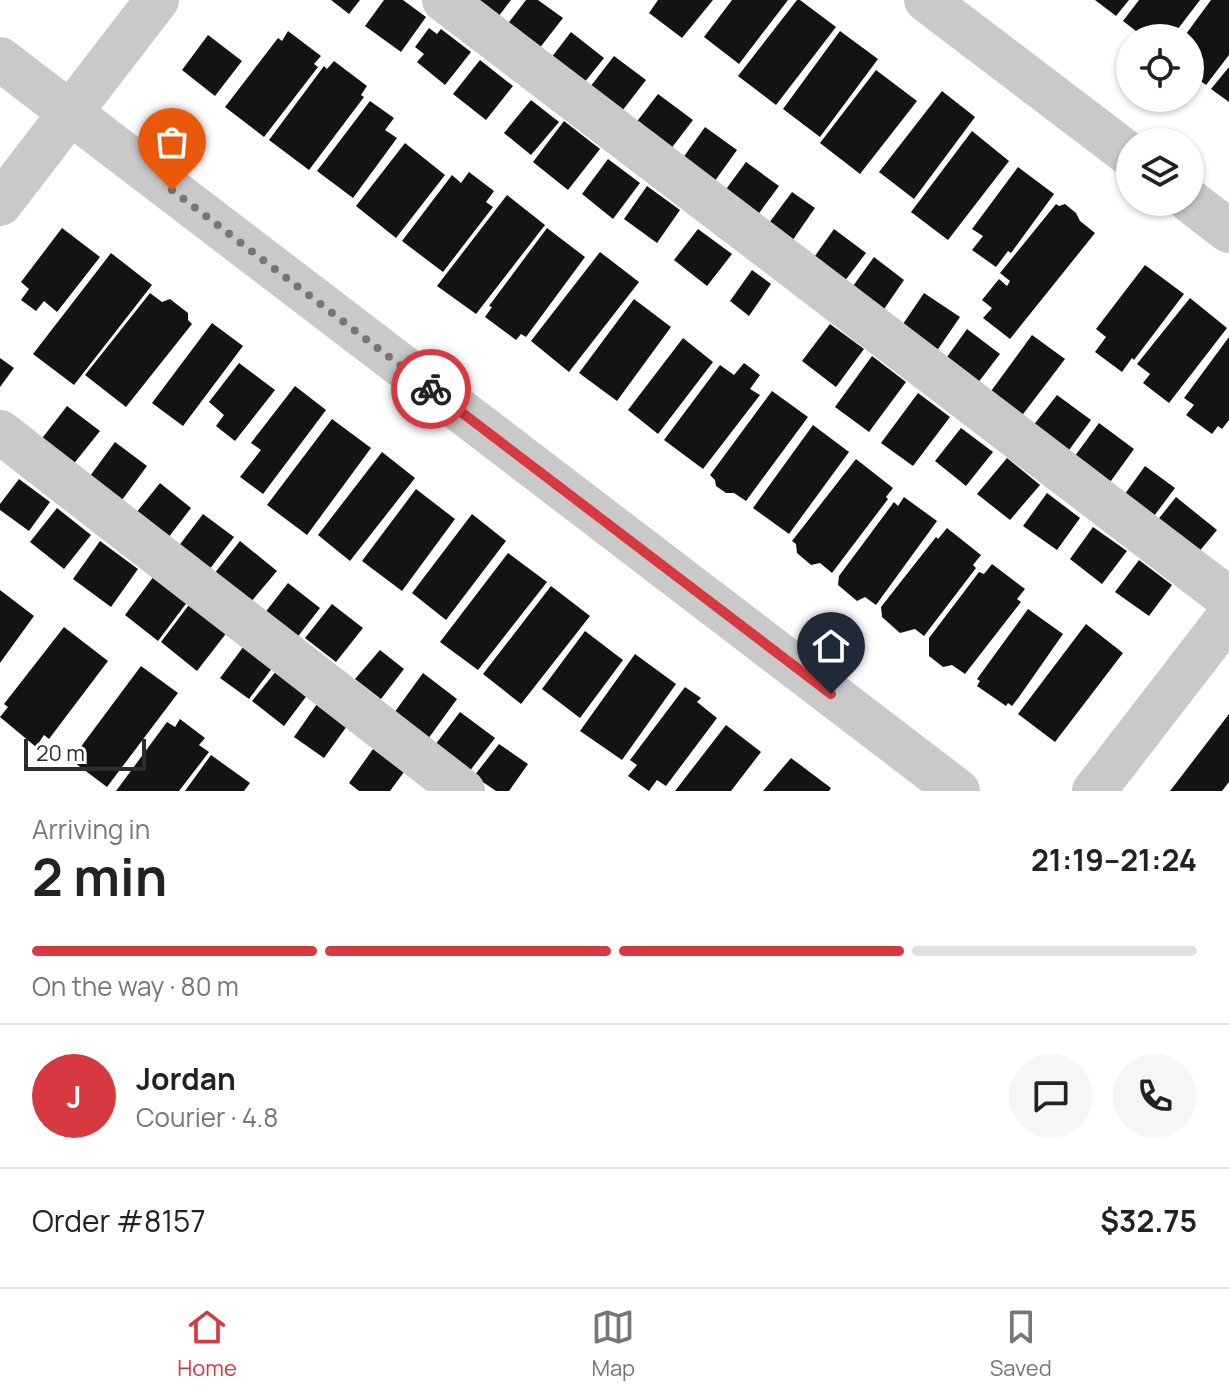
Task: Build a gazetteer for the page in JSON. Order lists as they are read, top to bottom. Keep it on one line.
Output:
{"scale_bar":"20 m","page":{"scale":"20 m","heading":["2 min","Arriving in","21:19–21:24"],"panel":["Jordan","Courier · 4.8","Order #8157","$32.75"],"bar":"On the way · 80 m","round":"J","tabs":["Home","Map","Saved"]}}
